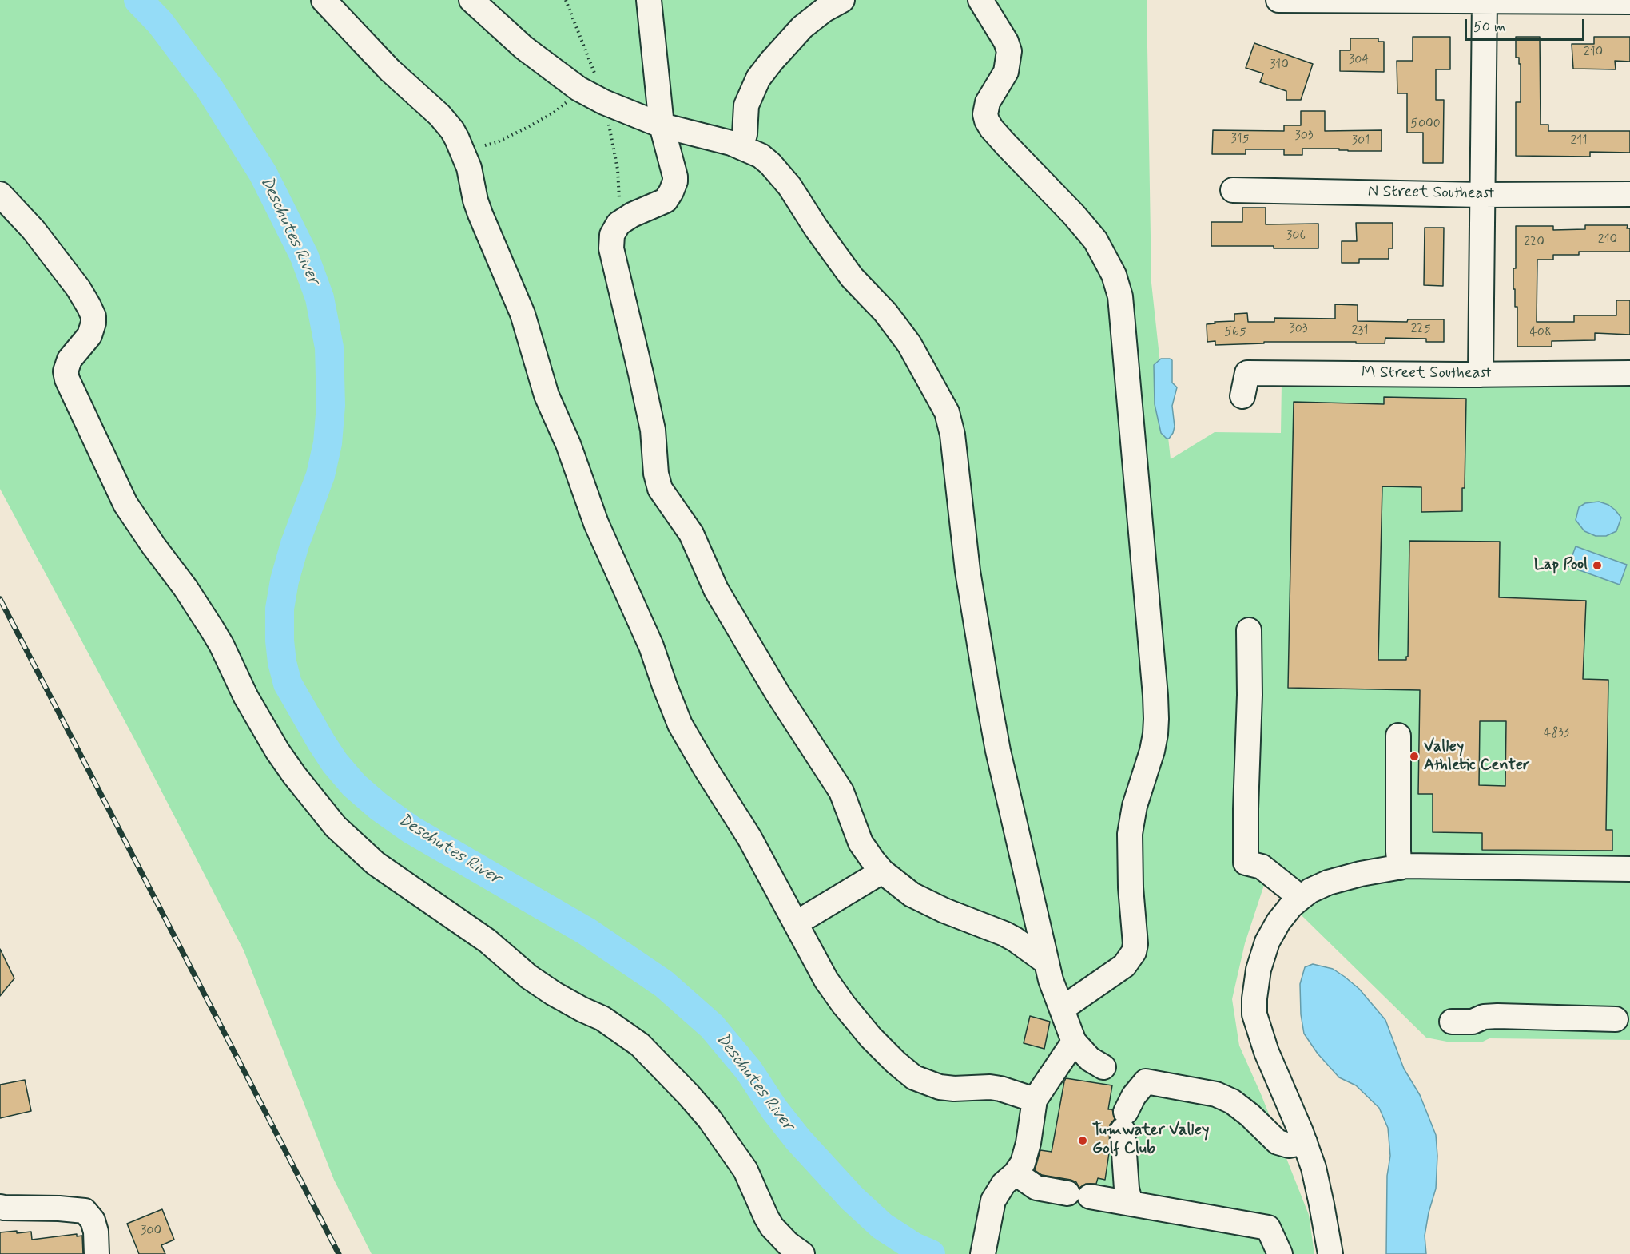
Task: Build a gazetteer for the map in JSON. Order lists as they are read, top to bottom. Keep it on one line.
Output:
{"streets":{"street":["N Street Southeast","M Street Southeast"]},"water":["Deschutes River"],"places":["Lap Pool","Valley Athletic Center","Tumwater Valley Golf Club"],"house_numbers":["210","304","310","5000","303","315","301","211","306","210","220","303","225","231","565","408","4833","300"],"scale_bar":"50 m"}
